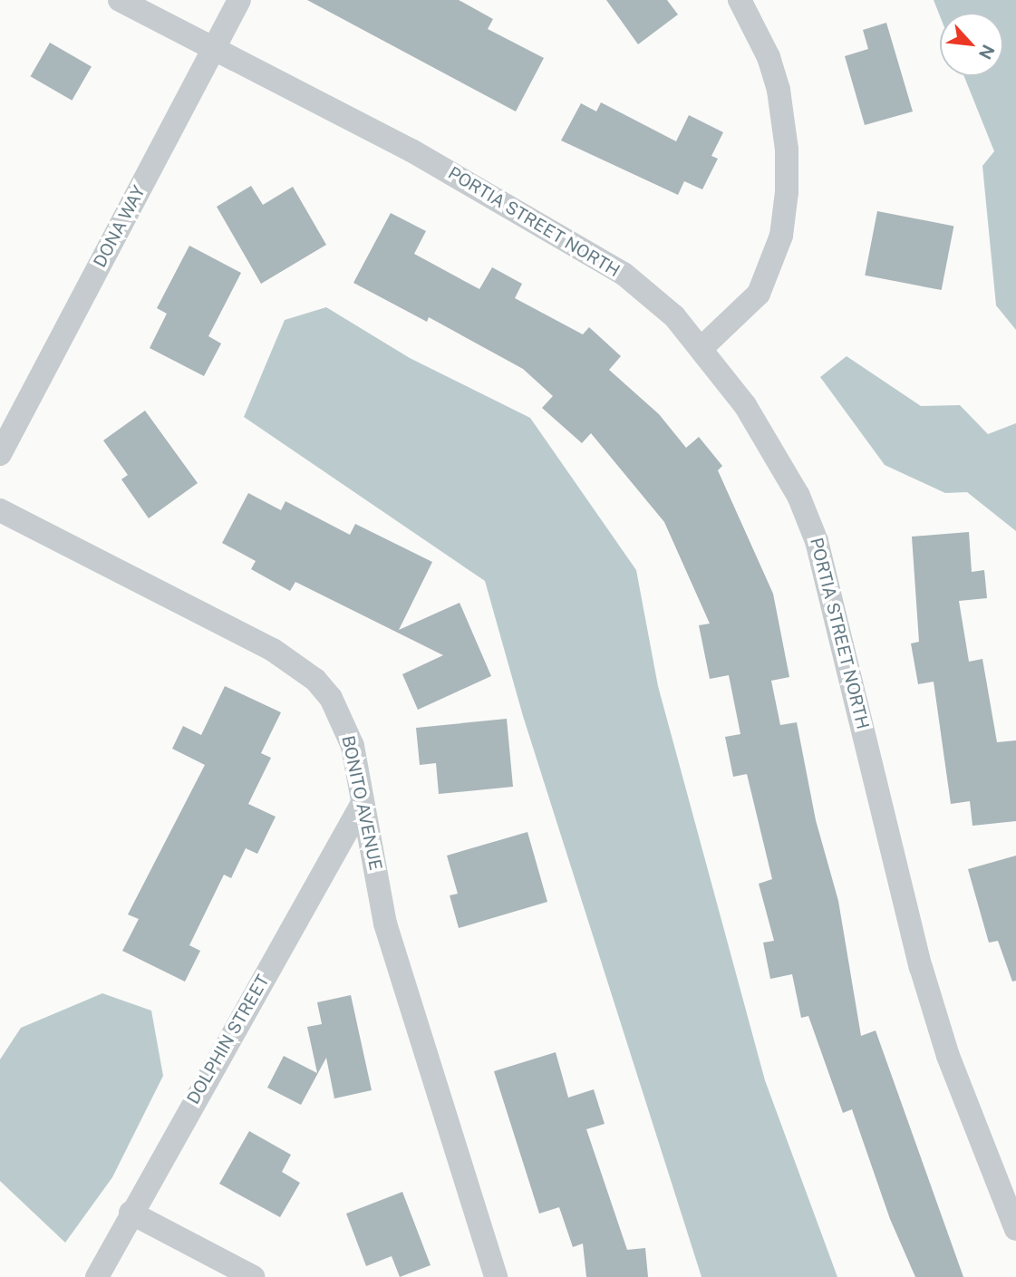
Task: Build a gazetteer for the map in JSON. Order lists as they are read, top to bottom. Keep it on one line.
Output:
{"streets":{"street":["PORTIA STREET NORTH","DONA WAY","BONITO AVENUE","DOLPHIN STREET"]},"crossings":[["PORTIA STREET NORTH","DONA WAY"],["BONITO AVENUE","DOLPHIN STREET"]],"north":"bottom right"}
